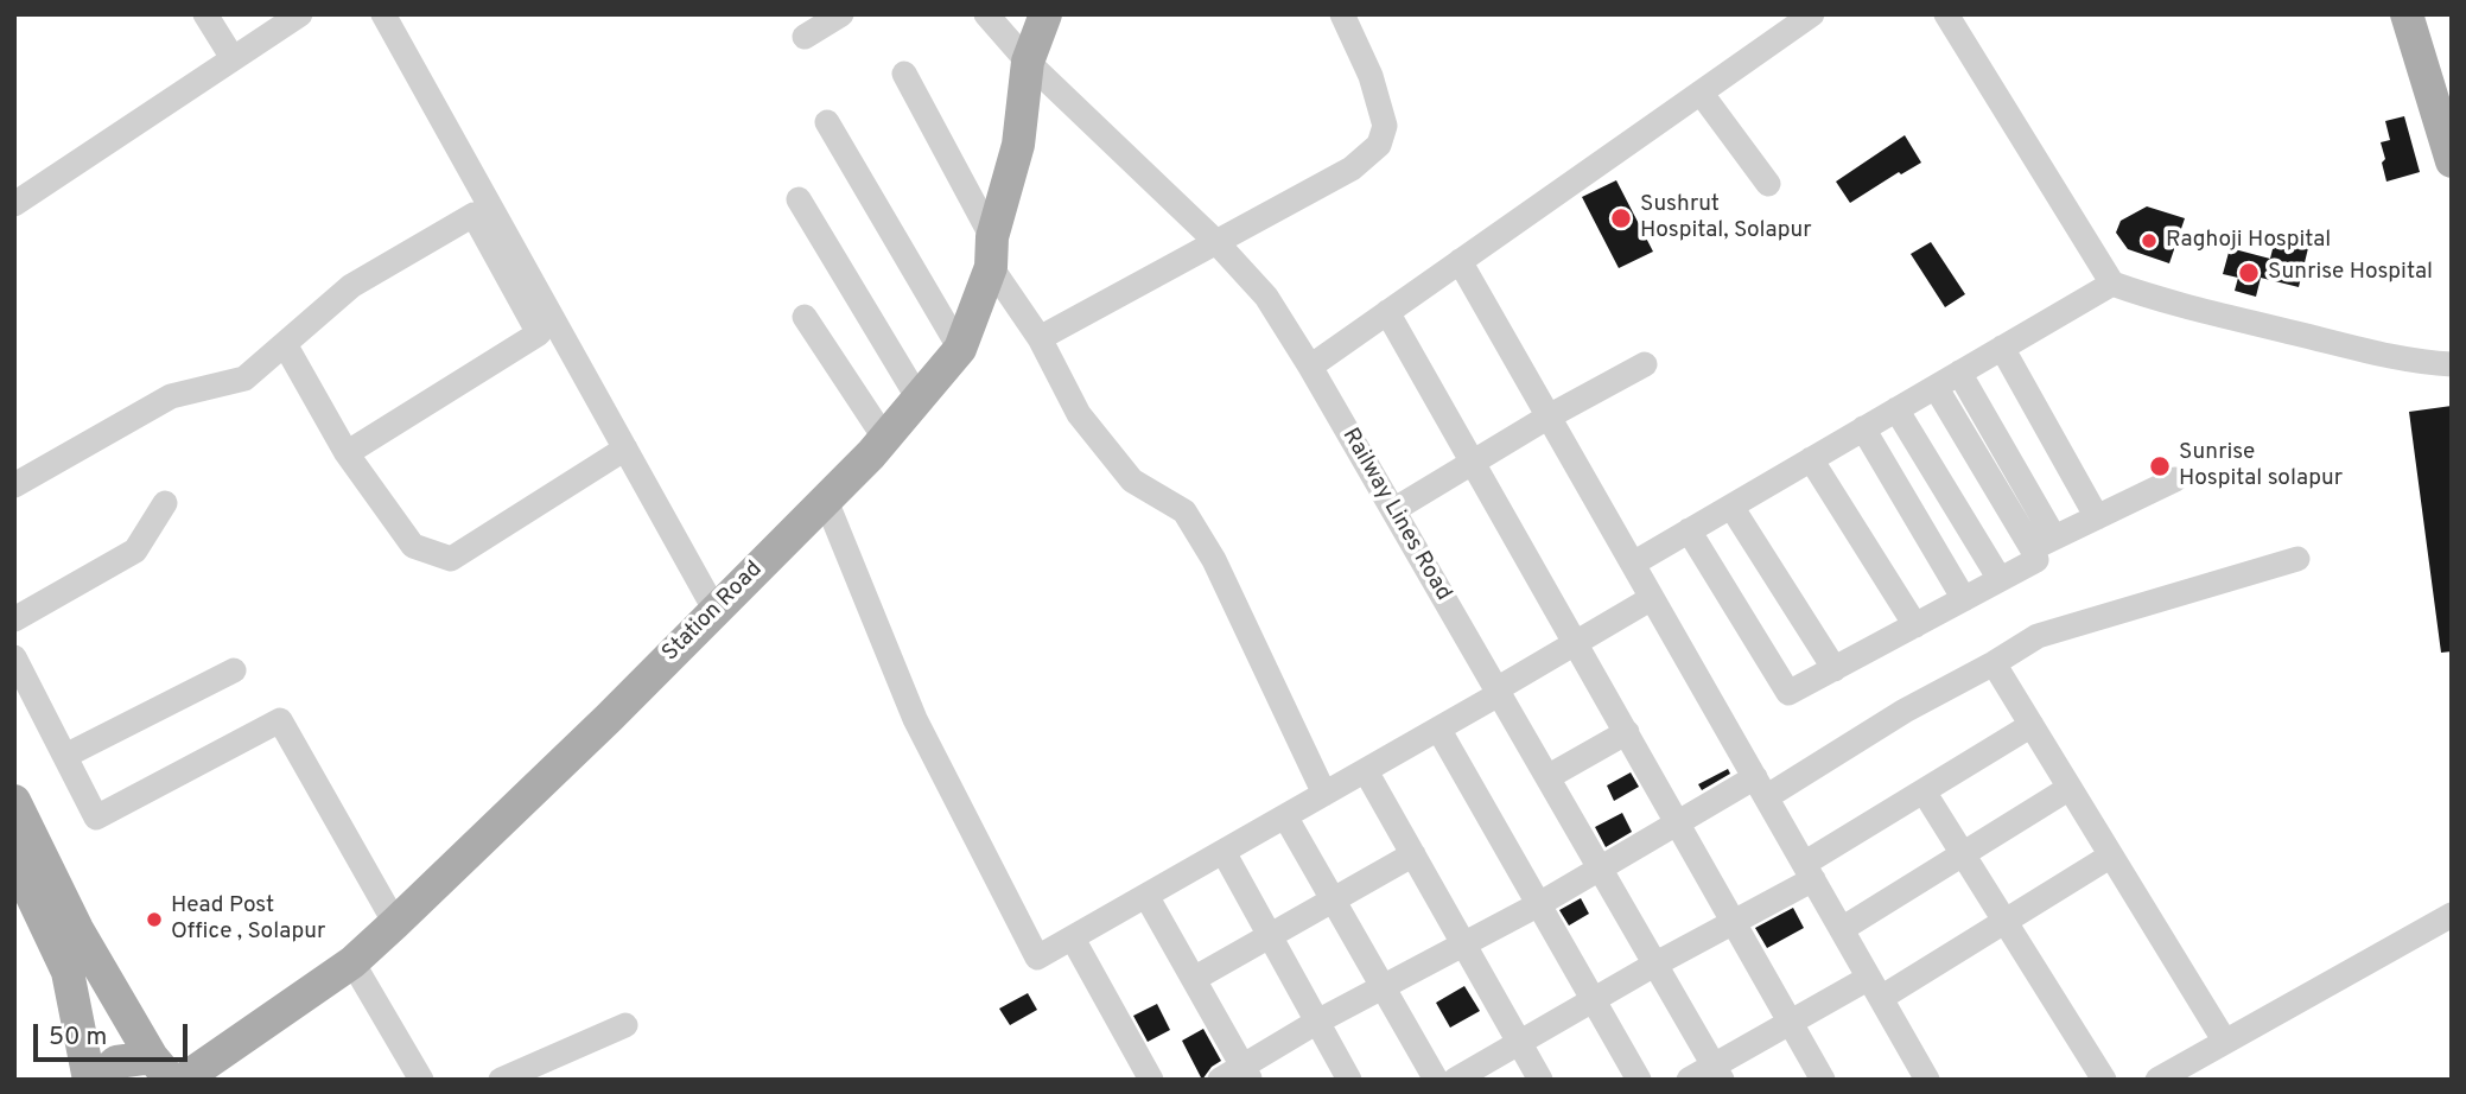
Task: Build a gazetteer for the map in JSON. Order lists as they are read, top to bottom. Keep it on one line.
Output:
{"streets":{"main road":["Station Road"],"street":["Railway Lines Road"]},"crossings":[["Railway Lines Road","Station Road"]],"places":["Sushrut Hospital, Solapur","Raghoji Hospital","Sunrise Hospital","Sunrise Hospital solapur","Head Post Office , Solapur"],"scale_bar":"50 m"}
